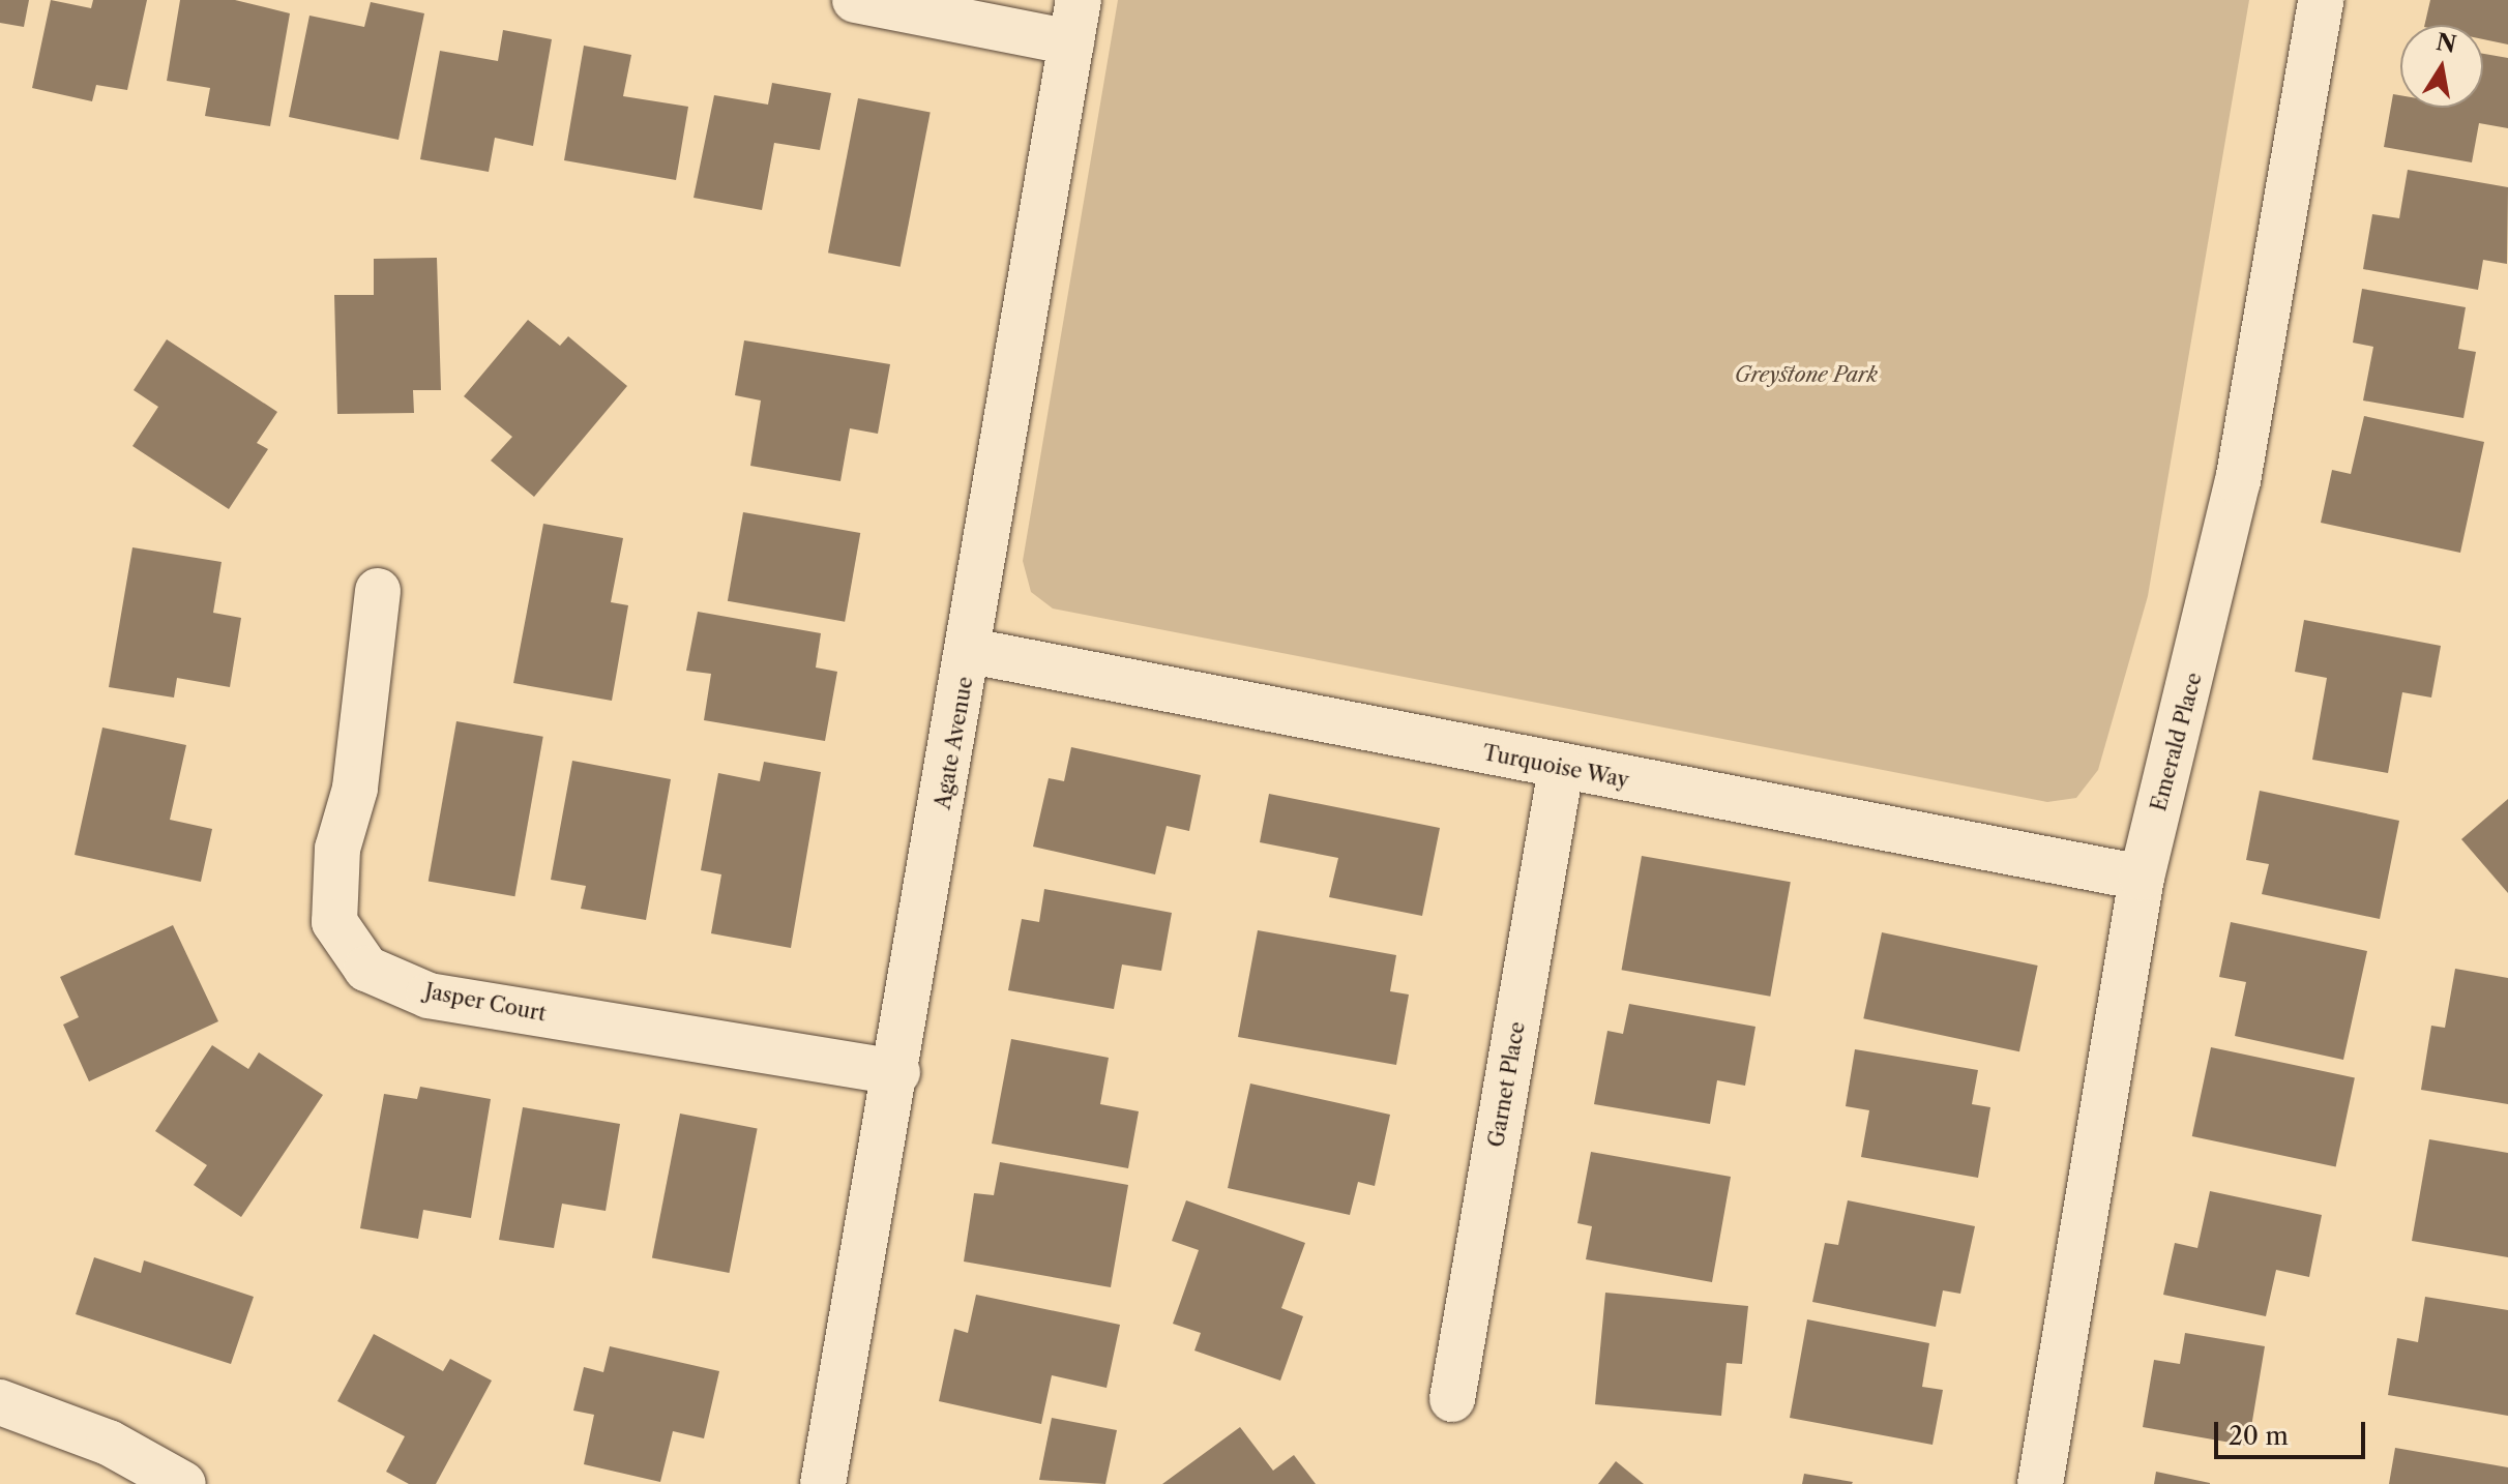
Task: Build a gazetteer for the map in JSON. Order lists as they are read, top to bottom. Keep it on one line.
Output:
{"streets":{"street":["Emerald Place","Agate Avenue","Turquoise Way","Jasper Court","Garnet Place"]},"crossings":[["Emerald Place","Turquoise Way"],["Agate Avenue","Turquoise Way"],["Agate Avenue","Jasper Court"],["Turquoise Way","Garnet Place"]],"parks":["Greystone Park"],"scale_bar":"20 m","north":"top"}
